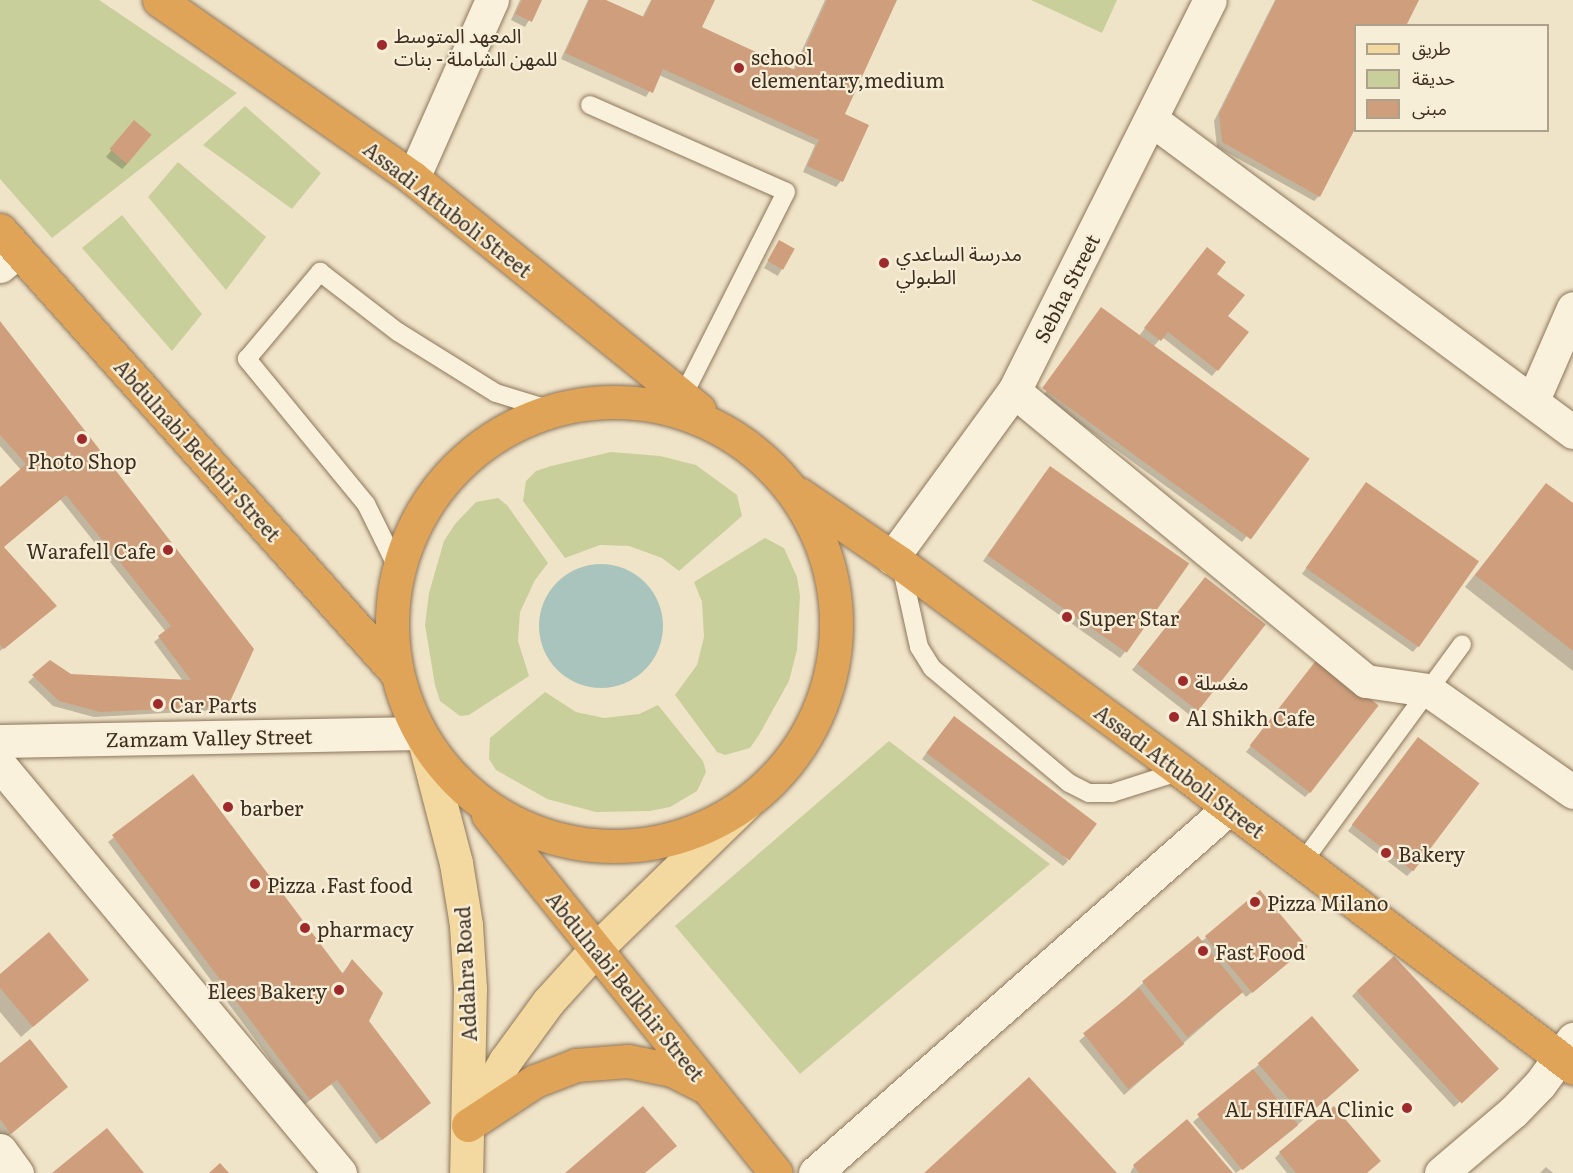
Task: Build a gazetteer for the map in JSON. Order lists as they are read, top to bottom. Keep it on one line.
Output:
{"streets":{"highway":["Assadi Attuboli Street","Abdulnabi Belkhir Street"],"main road":["Addahra Road"],"street":["Sebha Street","Zamzam Valley Street"]},"crossings":[["Assadi Attuboli Street","Sebha Street"],["Zamzam Valley Street","Addahra Road"]],"places":["المعهد المتوسط للمهن الشاملة - بنات","school elementary,medium","مدرسة الساعدي الطبولي","Photo Shop","Warafell Cafe","Super Star","مغسلة","Car Parts","Al Shikh Cafe","barber","Bakery","Pizza ،Fast food","Pizza Milano","pharmacy","Fast Food","Elees Bakery","AL SHIFAA Clinic"],"legend":["طريق","حديقة","مبنى"]}
